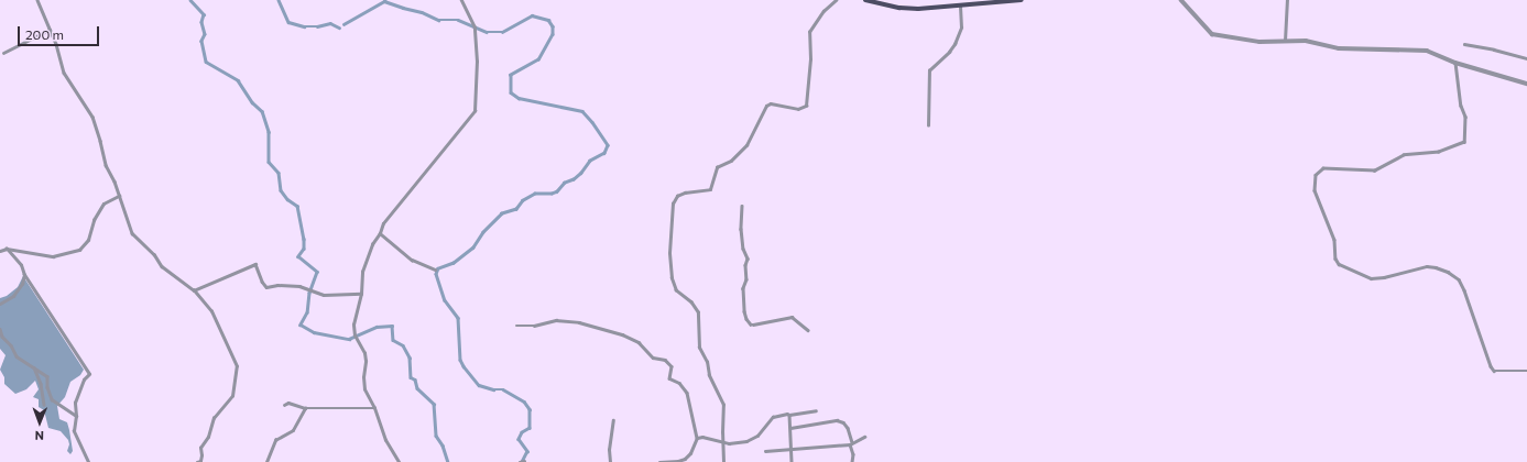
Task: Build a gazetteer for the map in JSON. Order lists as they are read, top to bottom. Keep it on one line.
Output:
{"scale_bar":"200 m","north":"bottom"}
